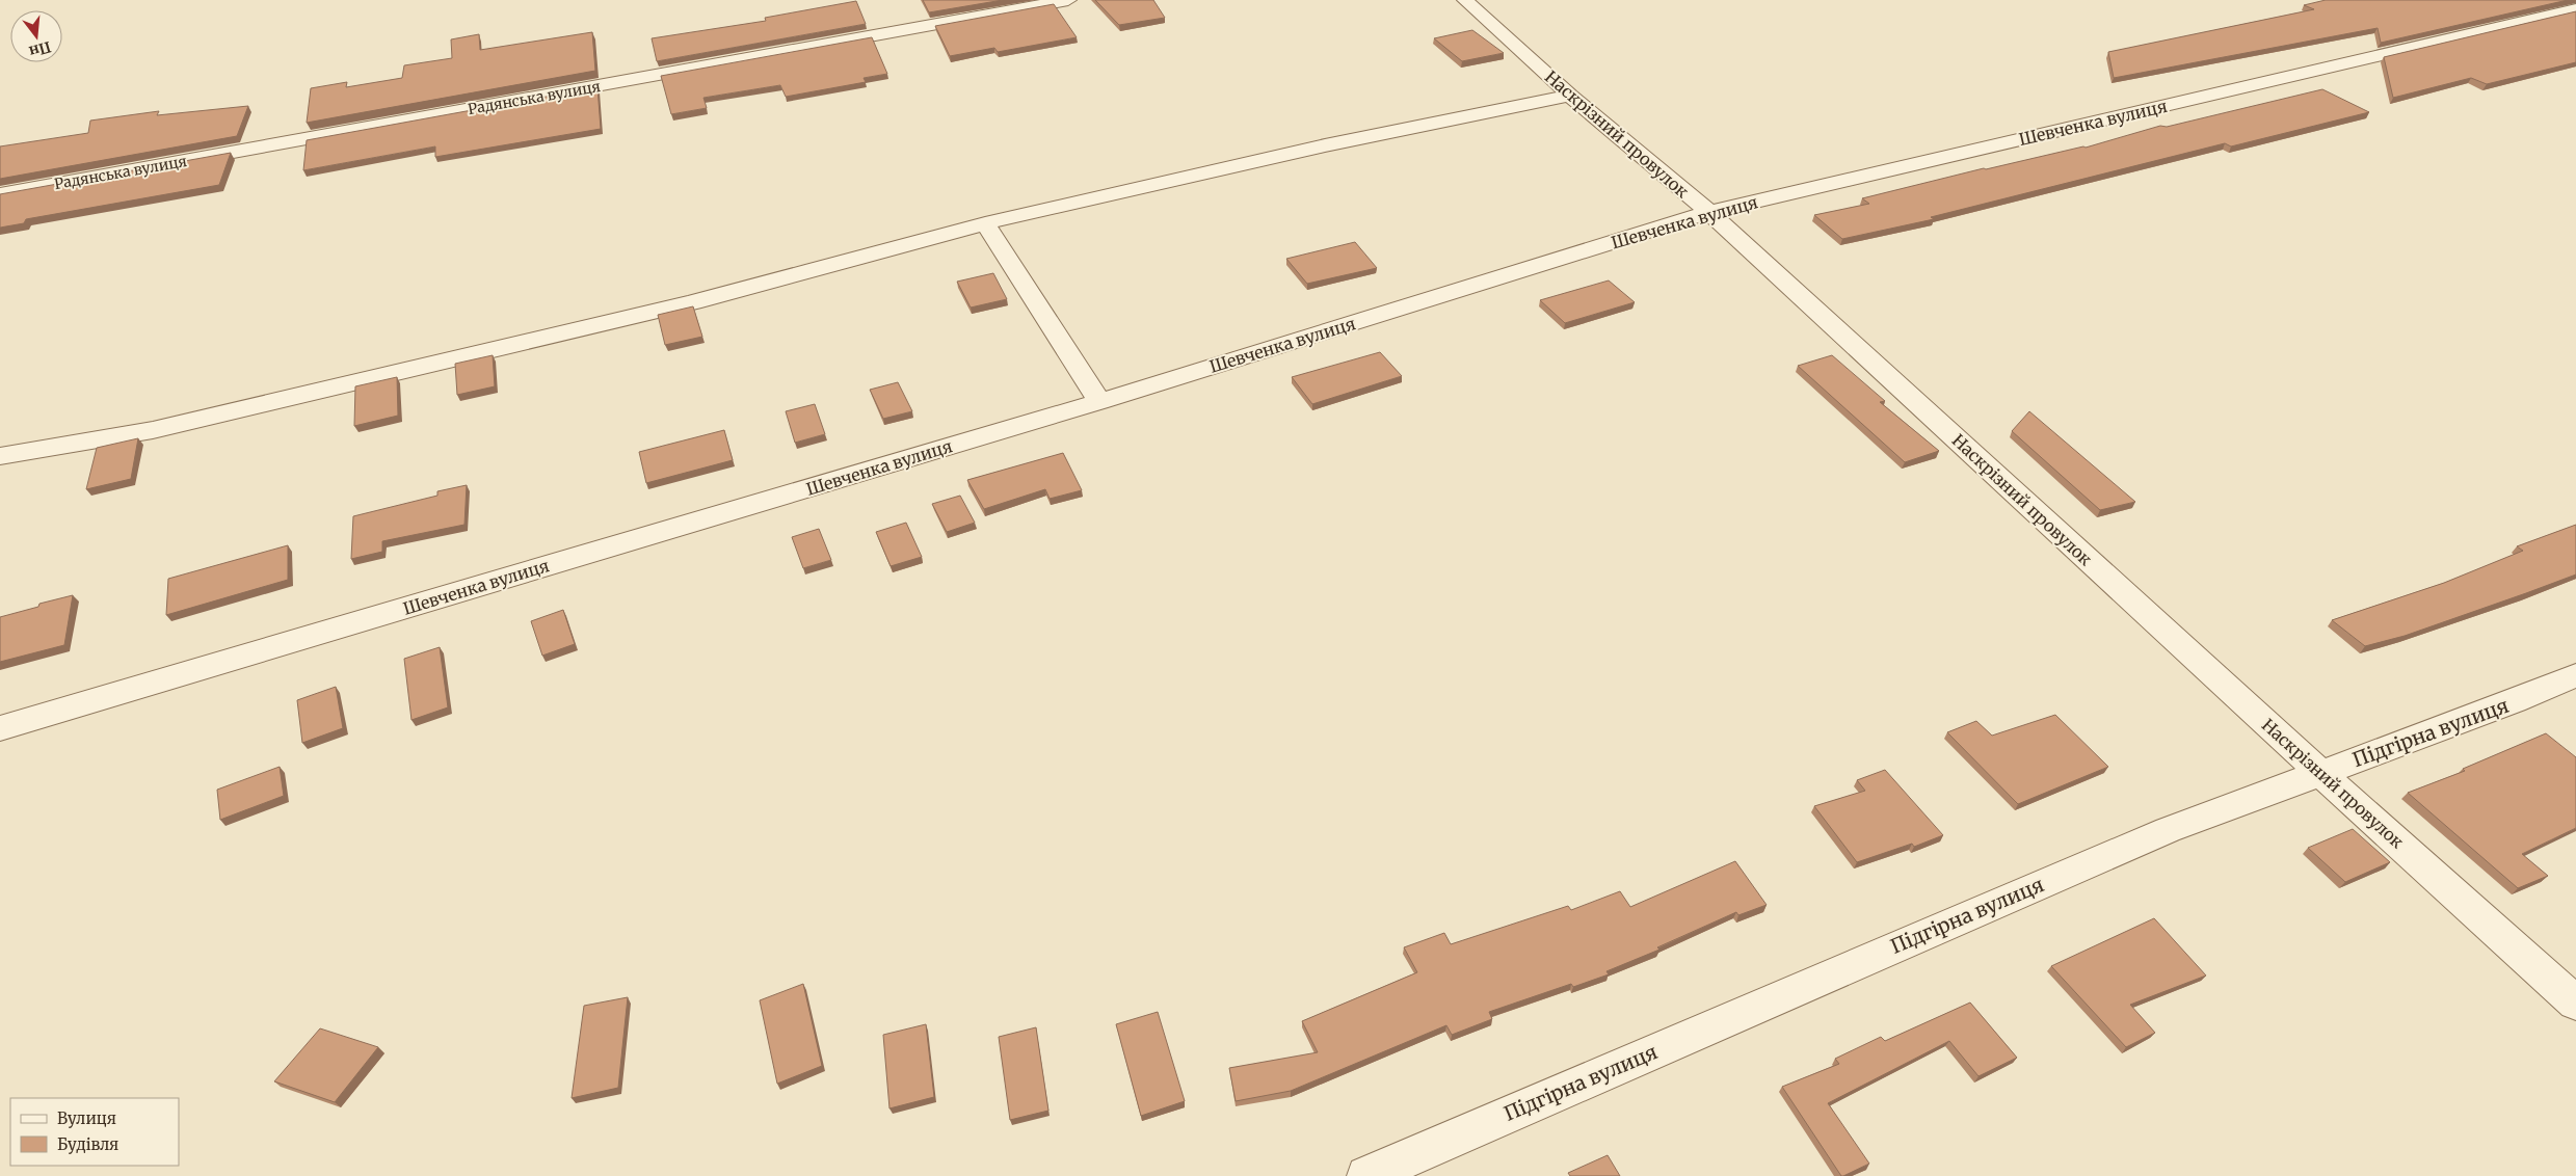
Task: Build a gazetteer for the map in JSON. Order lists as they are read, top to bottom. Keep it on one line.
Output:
{"streets":{"street":["Радянська вулиця","Шевченка вулиця","Наскрізний провулок","Підгірна вулиця"]},"crossings":[["Шевченка вулиця","Наскрізний провулок"],["Наскрізний провулок","Підгірна вулиця"]],"legend":["Вулиця","Будівля"],"north":"bottom"}
